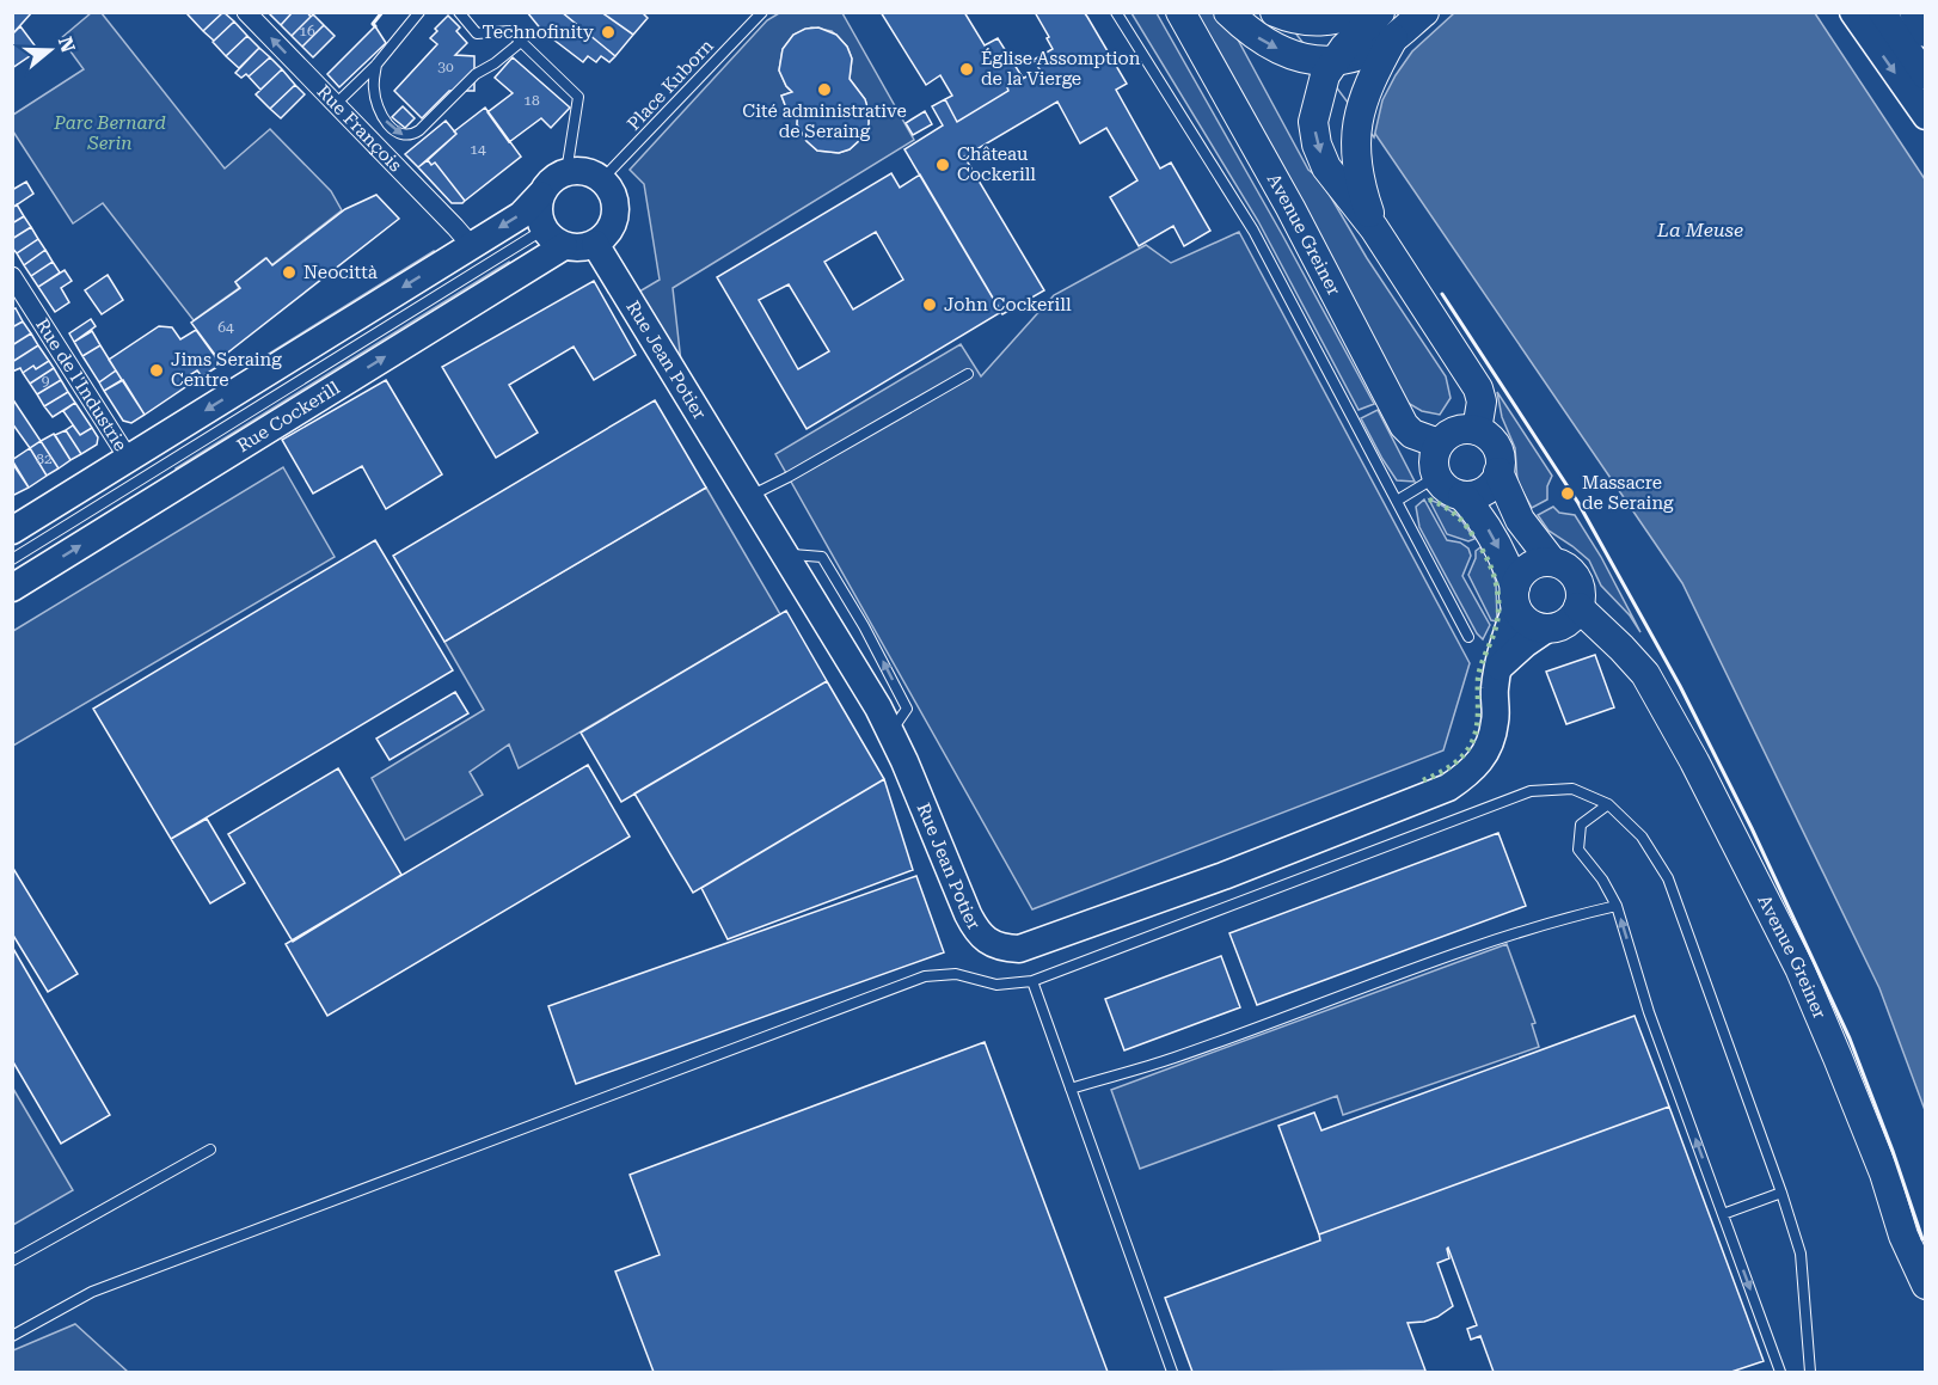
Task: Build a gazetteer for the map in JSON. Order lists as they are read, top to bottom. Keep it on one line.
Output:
{"streets":{"main road":["Avenue Greiner","Rue Jean Potier","Rue Cockerill"],"street":["Rue François","Rue de l'Industrie"],"lane":["Place Kuborn"]},"crossings":[["Place Kuborn","Rue Jean Potier"],["Place Kuborn","Rue Cockerill"],["Avenue Greiner","Rue Jean Potier"],["Rue Jean Potier","Rue Cockerill"]],"one_way":["Rue François"],"water":["La Meuse"],"parks":["Parc Bernard Serin"],"places":["Technofinity","Église Assomption de la Vierge","Cité administrative de Seraing","Château Cockerill","Neocittà","John Cockerill","Jims Seraing Centre","Massacre de Seraing"],"house_numbers":["16","30","18","14","64","9","82"],"north":"right"}
